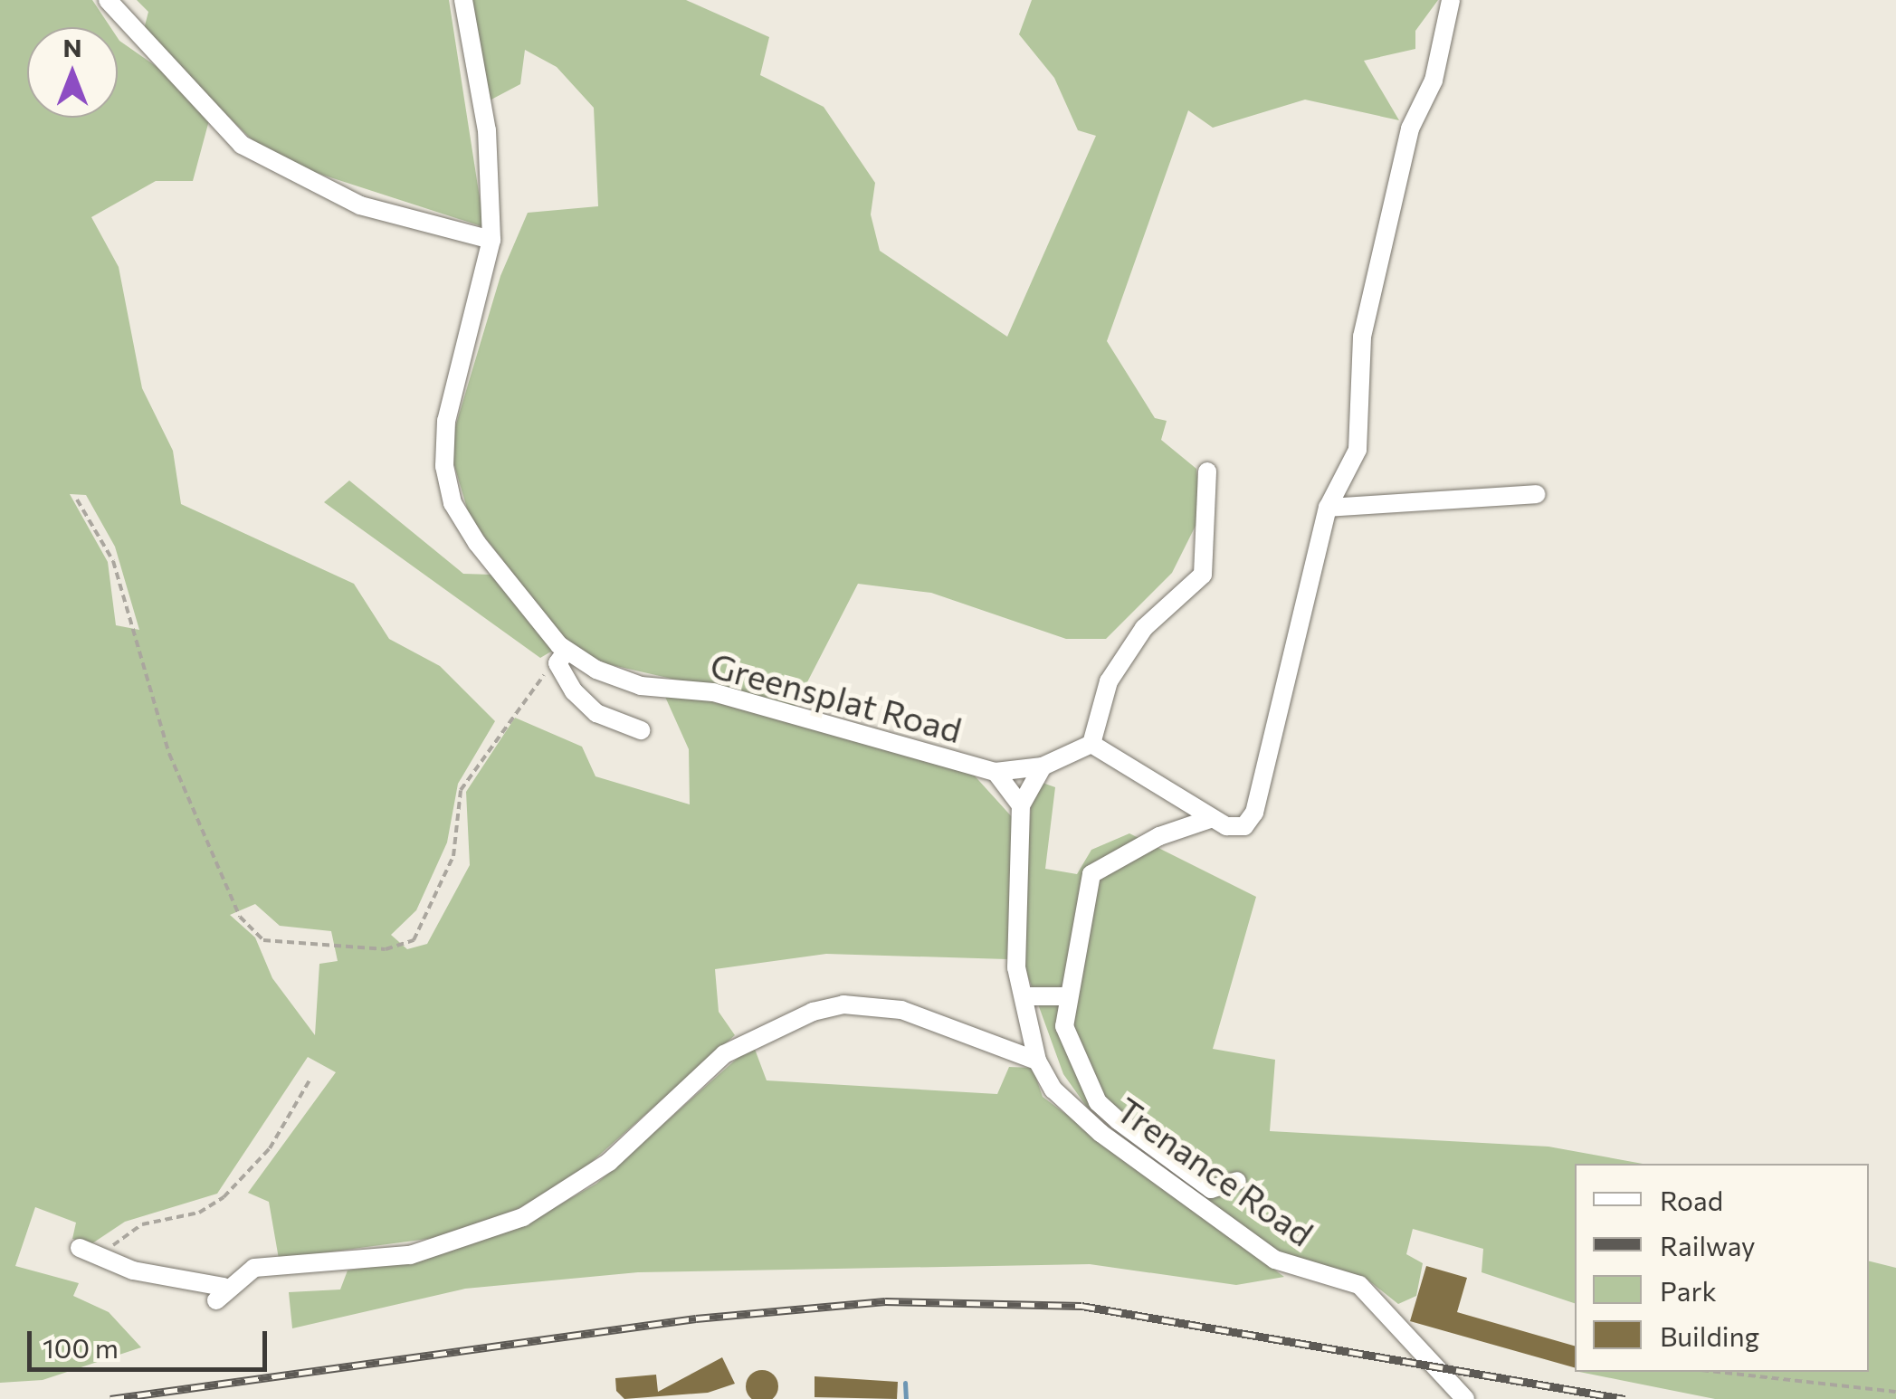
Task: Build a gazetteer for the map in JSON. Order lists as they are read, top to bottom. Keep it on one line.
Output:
{"streets":{"street":["Greensplat Road","Trenance Road"]},"legend":["Road","Railway","Park","Building"],"scale_bar":"100 m","north":"top"}
